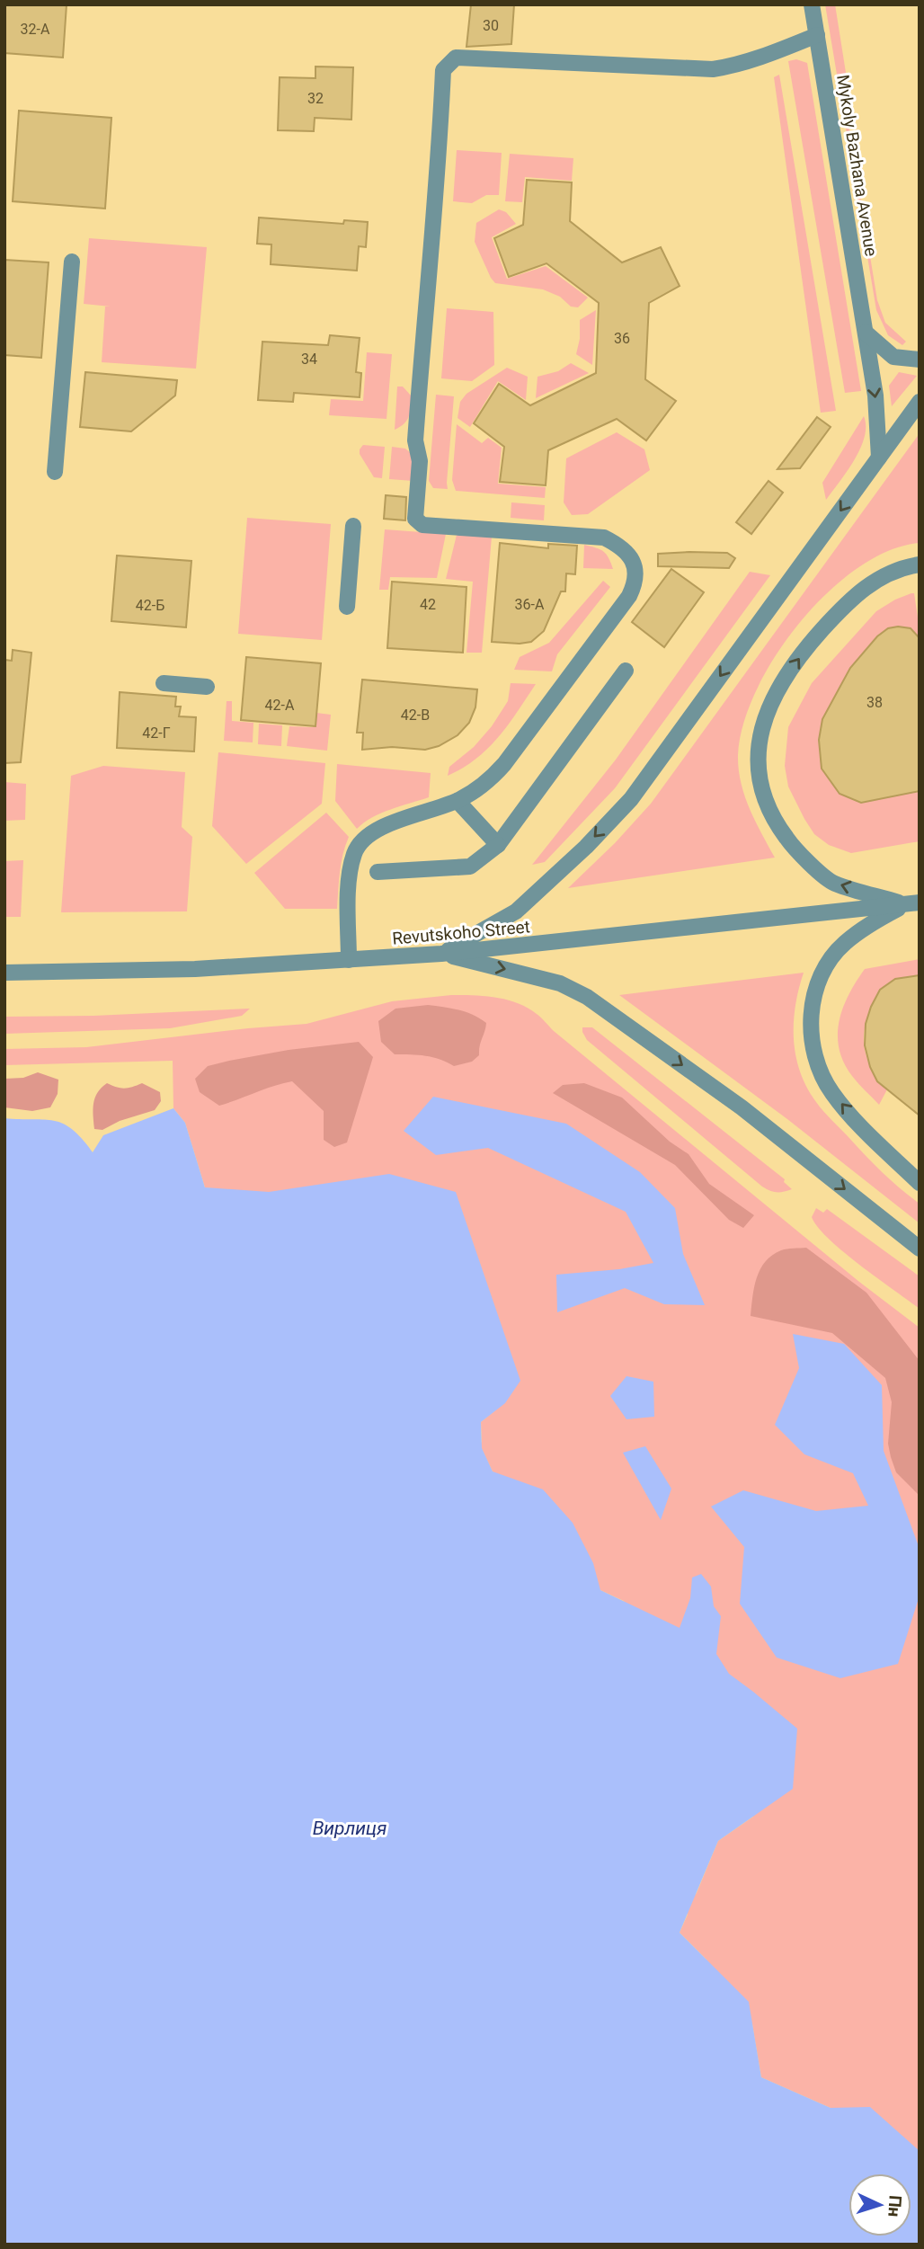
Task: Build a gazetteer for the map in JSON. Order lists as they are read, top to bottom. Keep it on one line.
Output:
{"streets":{"street":["Mykoly Bazhana Avenue","Revutskoho Street"]},"water":["Вирлиця"],"house_numbers":["30","32-А","32","36","34","42","36-А","42-Б","38","42-А","42-В","42-Г"],"north":"right"}
